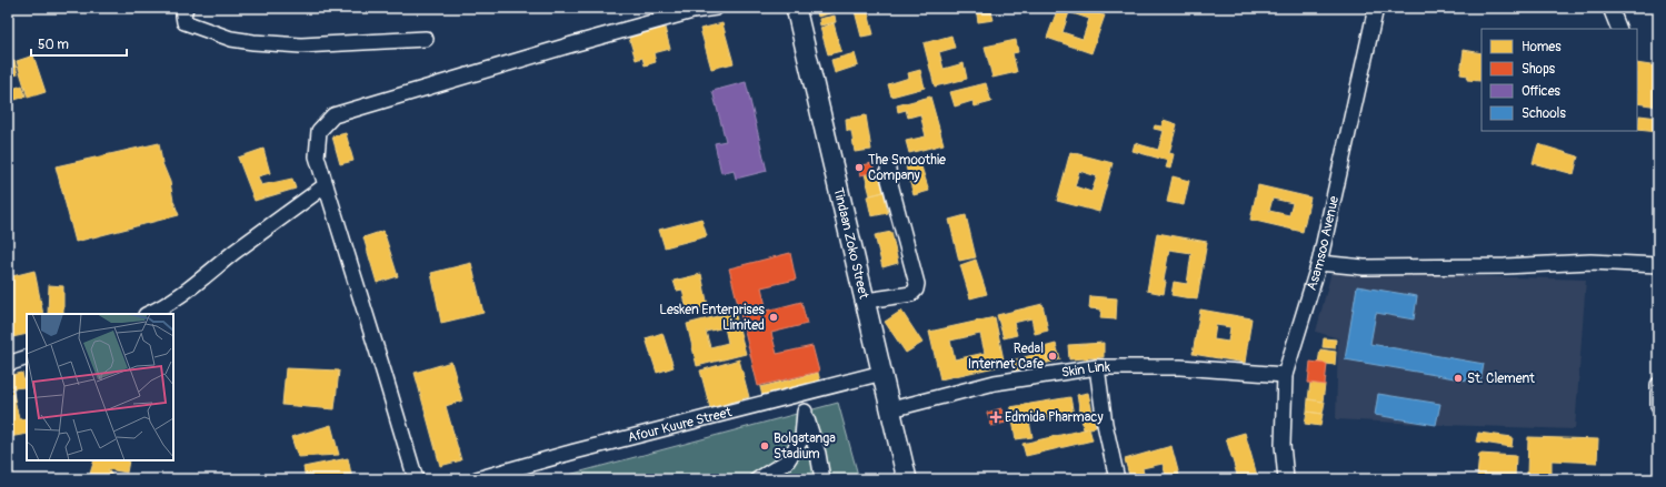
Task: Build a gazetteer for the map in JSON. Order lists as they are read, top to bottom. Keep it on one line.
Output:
{"streets":{"main road":["Tindaan Zoko Street"],"street":["Asamsoo Avenue","Skin Link","Afour Kuure Street"]},"crossings":[["Tindaan Zoko Street","Skin Link"],["Tindaan Zoko Street","Afour Kuure Street"],["Asamsoo Avenue","Skin Link"]],"places":{"other":["The Smoothie Company","Lesken Enterprises Limited","Redal Internet Cafe","St. Clement","Bolgatanga Stadium"],"health":["Edmida Pharmacy"]},"legend":["Homes","Shops","Offices","Schools"],"scale_bar":"50 m"}
